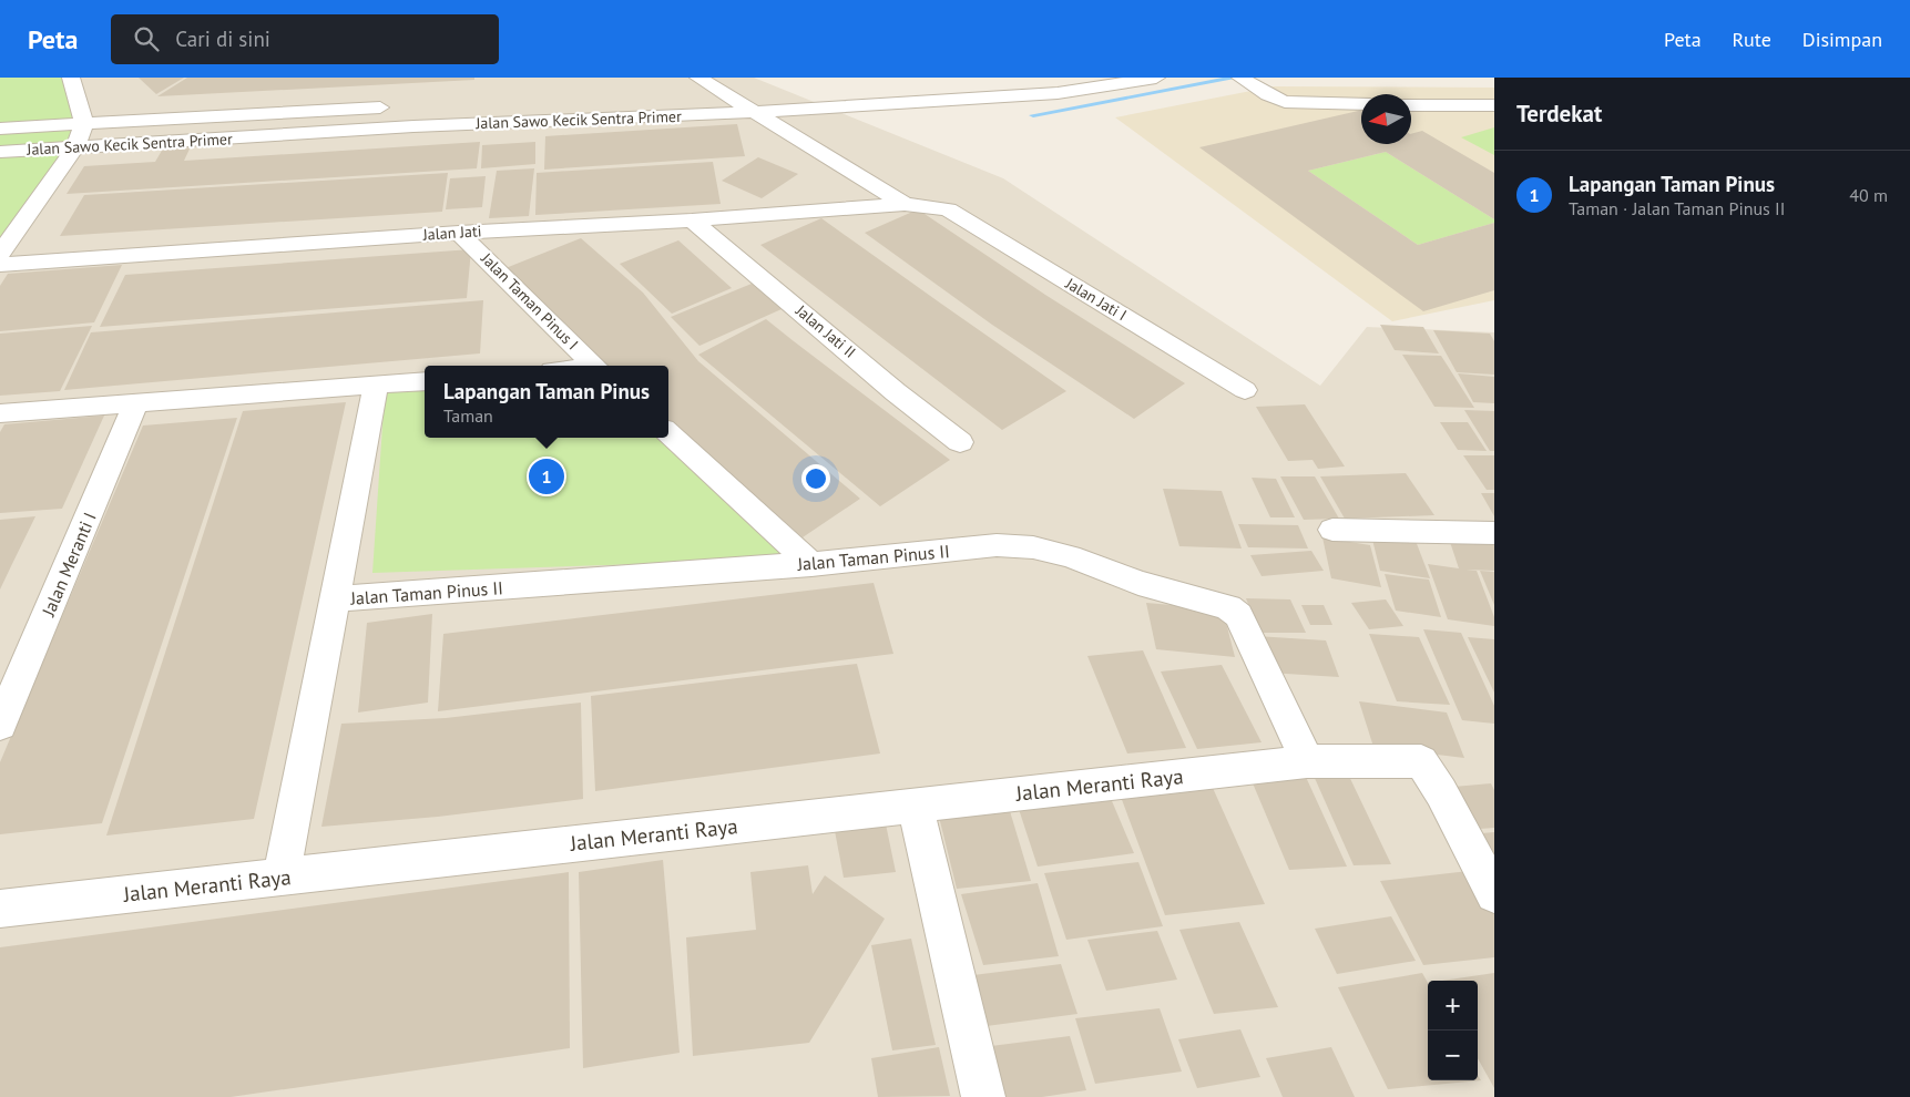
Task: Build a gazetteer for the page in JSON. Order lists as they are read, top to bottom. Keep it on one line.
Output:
{"streets":{"street":["Jalan Sawo Kecik Sentra Primer","Jalan Jati","Jalan Jati I","Jalan Taman Pinus I","Jalan Jati II","Jalan Taman Pinus II","Jalan Meranti I","Jalan Meranti Raya"]},"crossings":[["Jalan Sawo Kecik Sentra Primer","Jalan Jati"],["Jalan Jati","Jalan Jati I"],["Jalan Jati","Jalan Taman Pinus I"],["Jalan Jati","Jalan Jati II"],["Jalan Taman Pinus II","Jalan Meranti Raya"]],"north":"left","page":{"header":"Peta","search":"Cari di sini","nav":["Peta","Rute","Disimpan"],"heading":"Terdekat","list":[{"mark":"1","name":"Lapangan Taman Pinus","note":"Taman · Jalan Taman Pinus II","value":"40 m"}],"popup":["Lapangan Taman Pinus","Taman"],"pins":"1","map_buttons":["+","−"]}}
